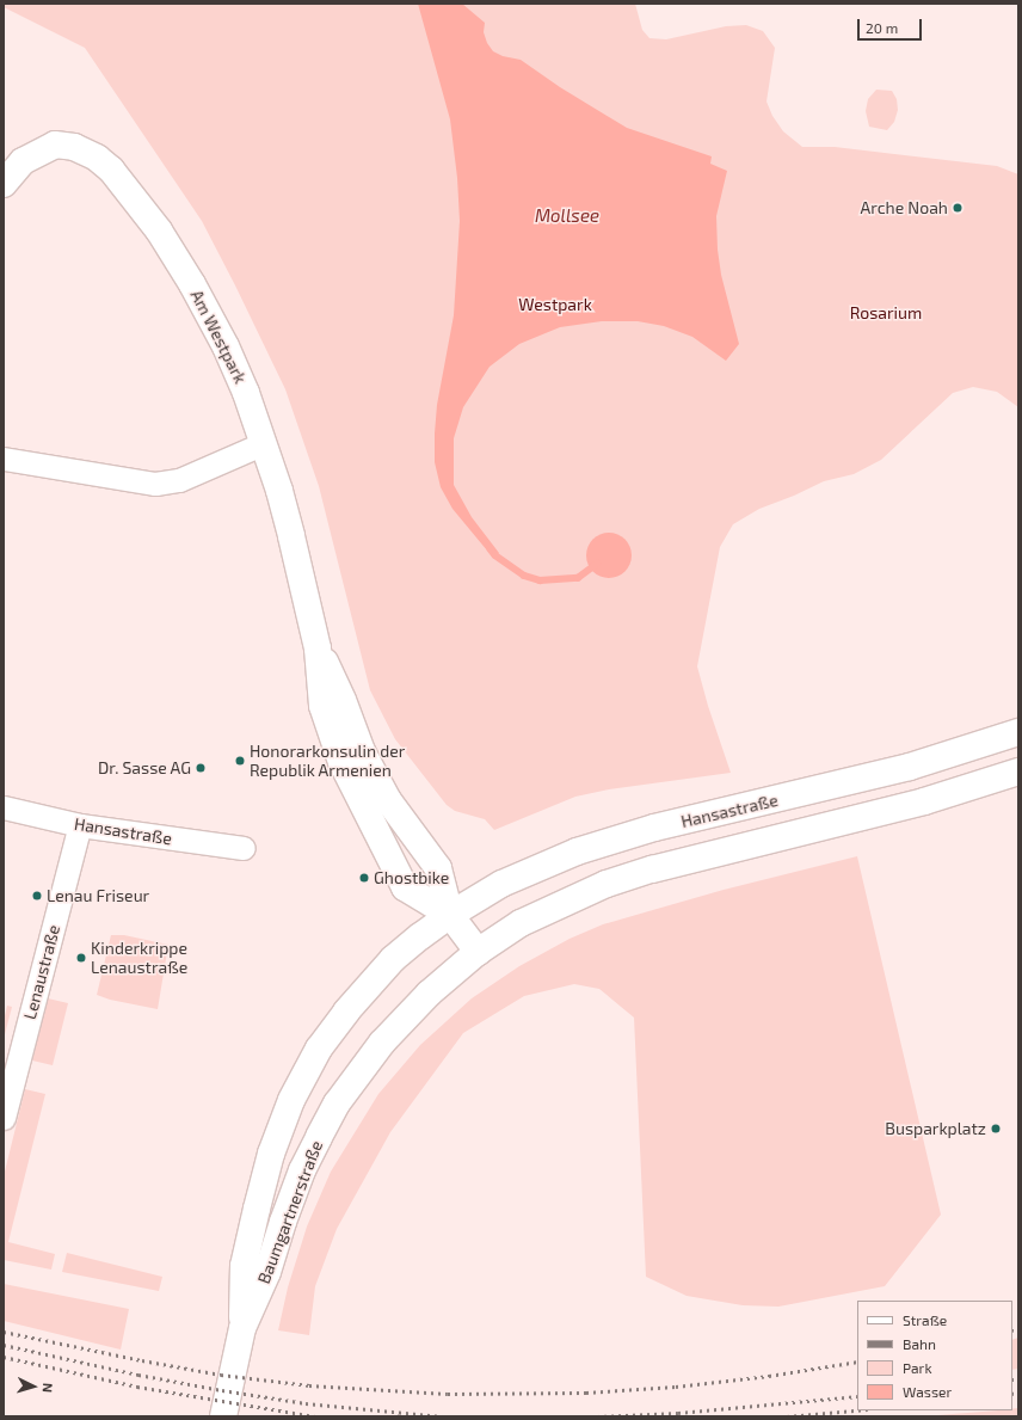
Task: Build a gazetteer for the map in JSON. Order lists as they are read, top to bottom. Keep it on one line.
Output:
{"streets":{"main road":["Am Westpark","Hansastraße","Baumgartnerstraße"],"street":["Lenaustraße"]},"crossings":[["Am Westpark","Hansastraße"],["Am Westpark","Baumgartnerstraße"],["Hansastraße","Lenaustraße"],["Hansastraße","Baumgartnerstraße"]],"water":["Mollsee"],"parks":["Westpark","Rosarium"],"places":["Arche Noah","Honorarkonsulin der Republik Armenien","Dr. Sasse AG","Ghostbike","Lenau Friseur","Kinderkrippe Lenaustraße","Busparkplatz"],"legend":["Straße","Bahn","Park","Wasser"],"scale_bar":"20 m","north":"right"}
